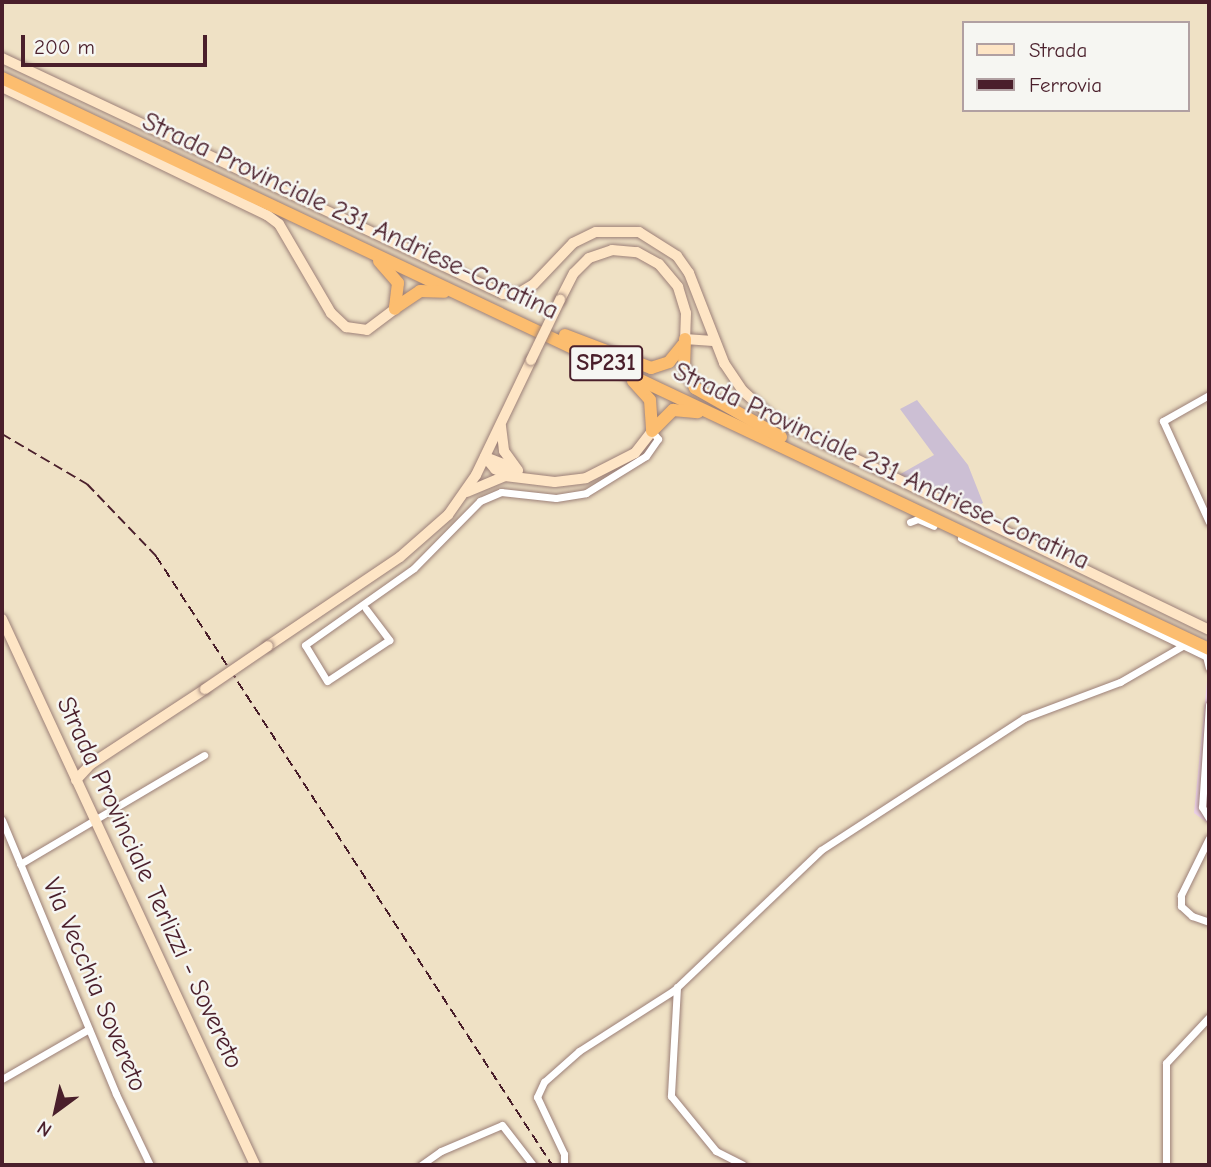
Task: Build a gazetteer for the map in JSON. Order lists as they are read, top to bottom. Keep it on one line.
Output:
{"streets":{"highway":["Strada Provinciale 231 Andriese-Coratina","SP231"],"street":["Strada Provinciale Terlizzi - Sovereto","Via Vecchia Sovereto"]},"crossings":[["Strada Provinciale 231 Andriese-Coratina","SP231"]],"legend":["Strada","Ferrovia"],"scale_bar":"200 m","north":"bottom left"}
